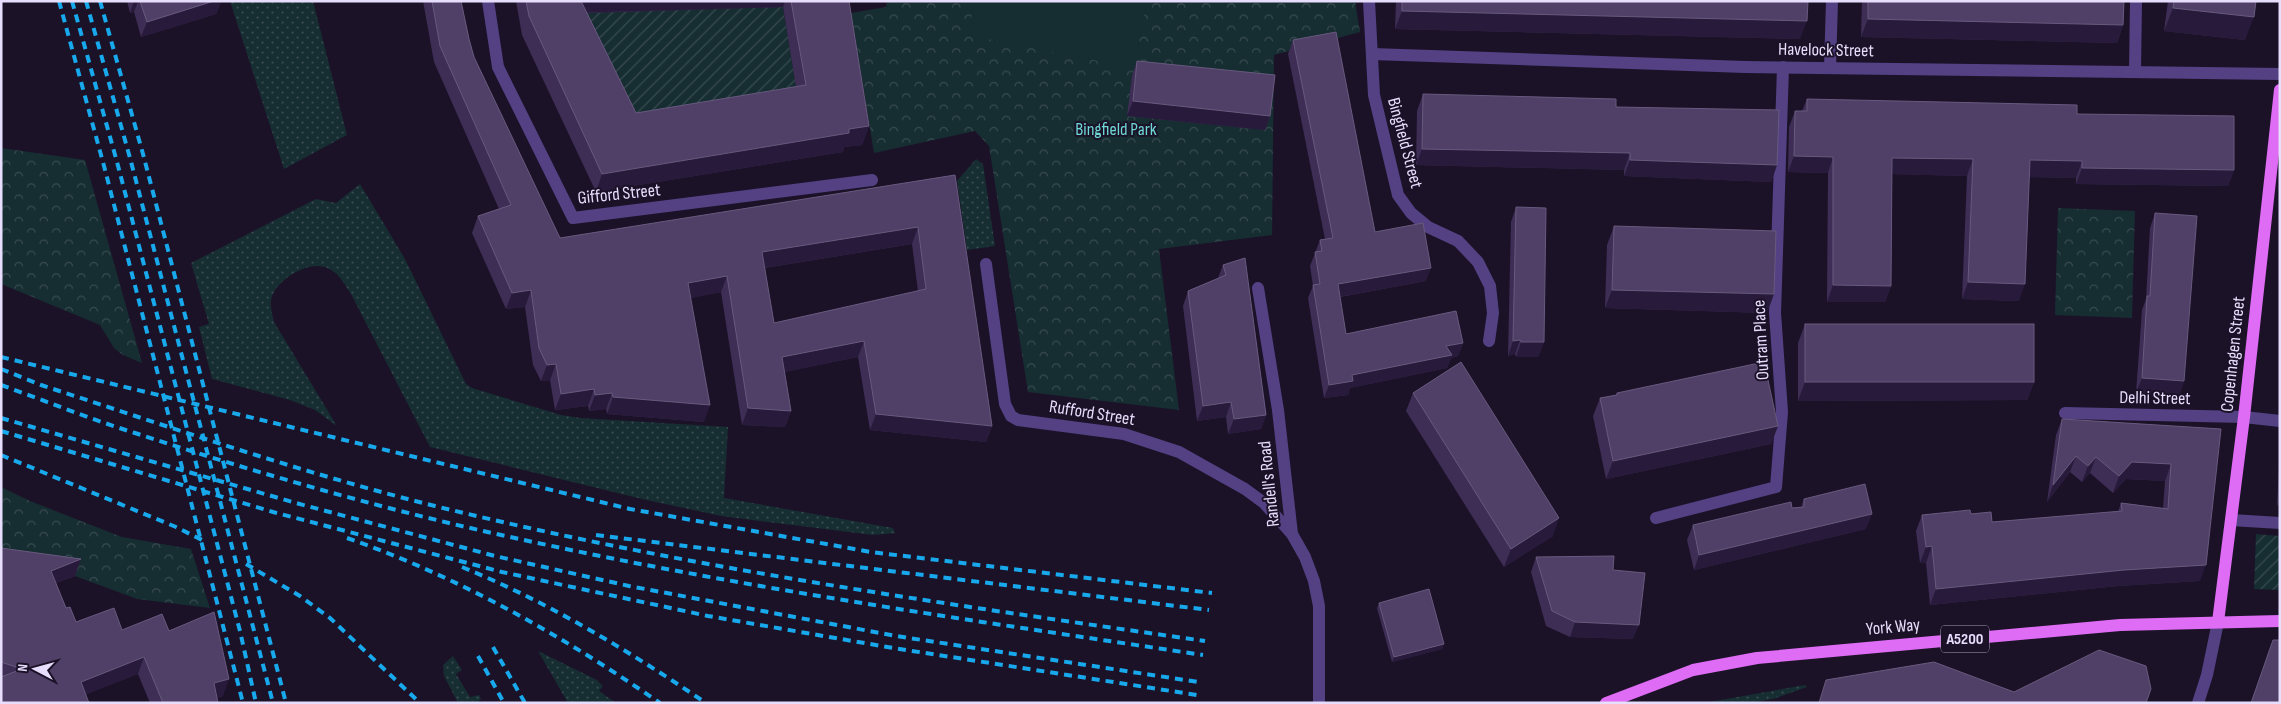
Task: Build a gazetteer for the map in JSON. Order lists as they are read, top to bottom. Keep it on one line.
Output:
{"streets":{"main road":["Copenhagen Street","York Way","A5200"],"street":["Havelock Street","Bingfield Street","Gifford Street","Outram Place","Delhi Street","Rufford Street","Randell's Road"]},"crossings":[["Havelock Street","Bingfield Street"],["Havelock Street","Outram Place"],["Copenhagen Street","Delhi Street"],["Copenhagen Street","York Way"],["Rufford Street","Randell's Road"]],"parks":["Bingfield Park"],"north":"left"}
